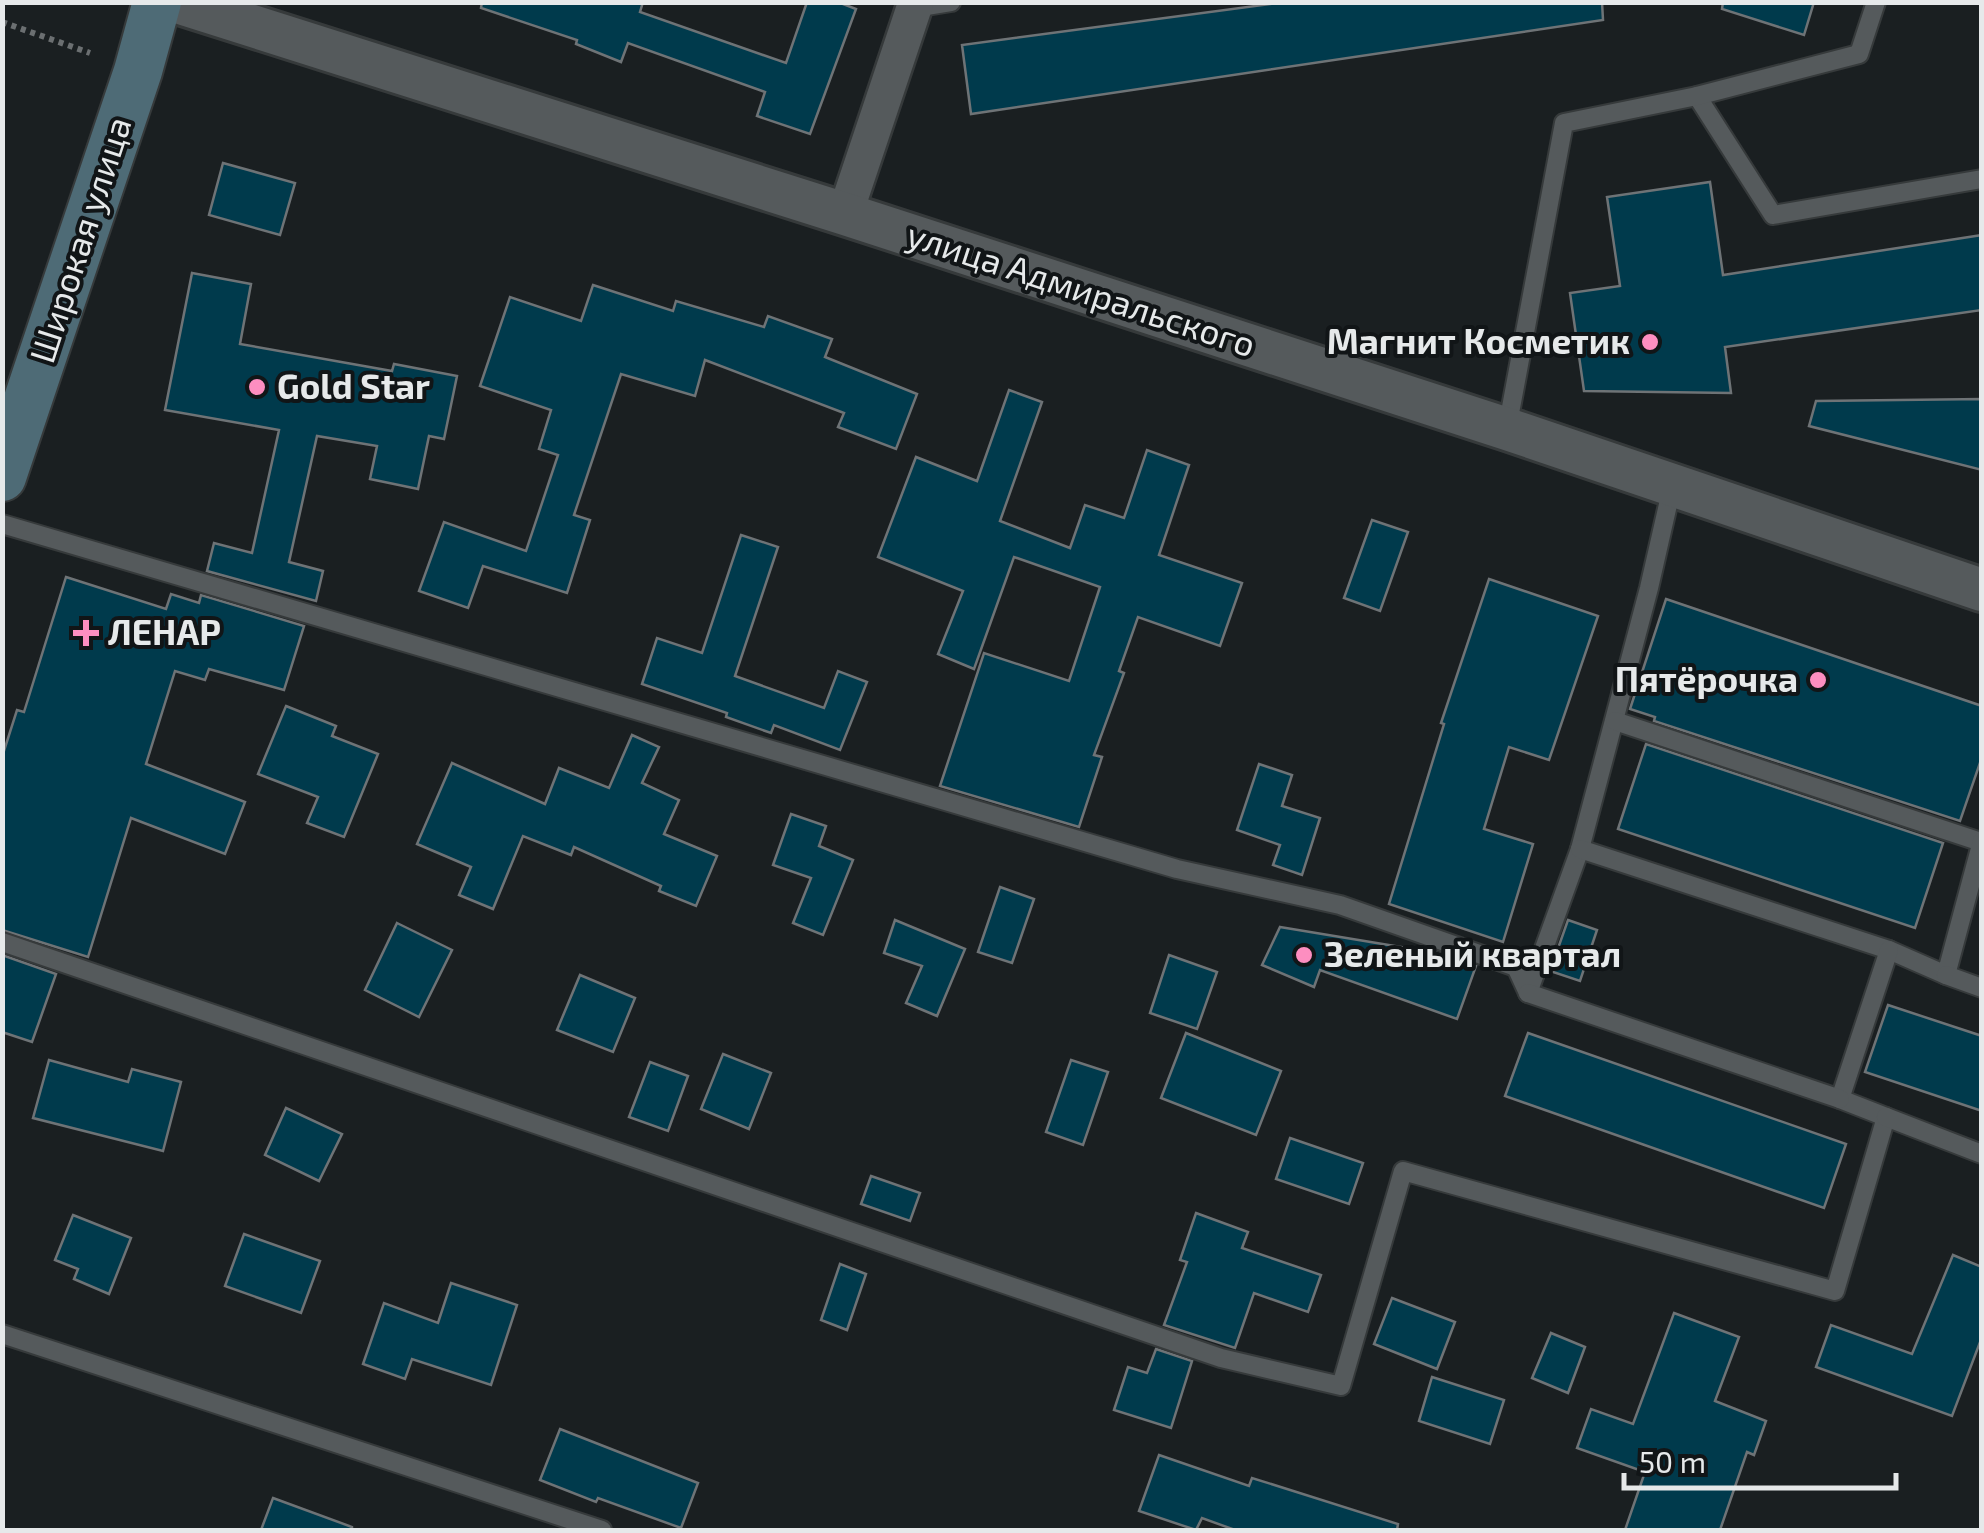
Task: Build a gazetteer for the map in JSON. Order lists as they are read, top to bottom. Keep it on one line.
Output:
{"streets":{"main road":["Широкая улица"],"street":["улица Адмиральского"]},"places":{"other":["Магнит Косметик","Gold Star","Пятёрочка","Зеленый квартал"],"health":["ЛЕНАР"]},"scale_bar":"50 m"}
